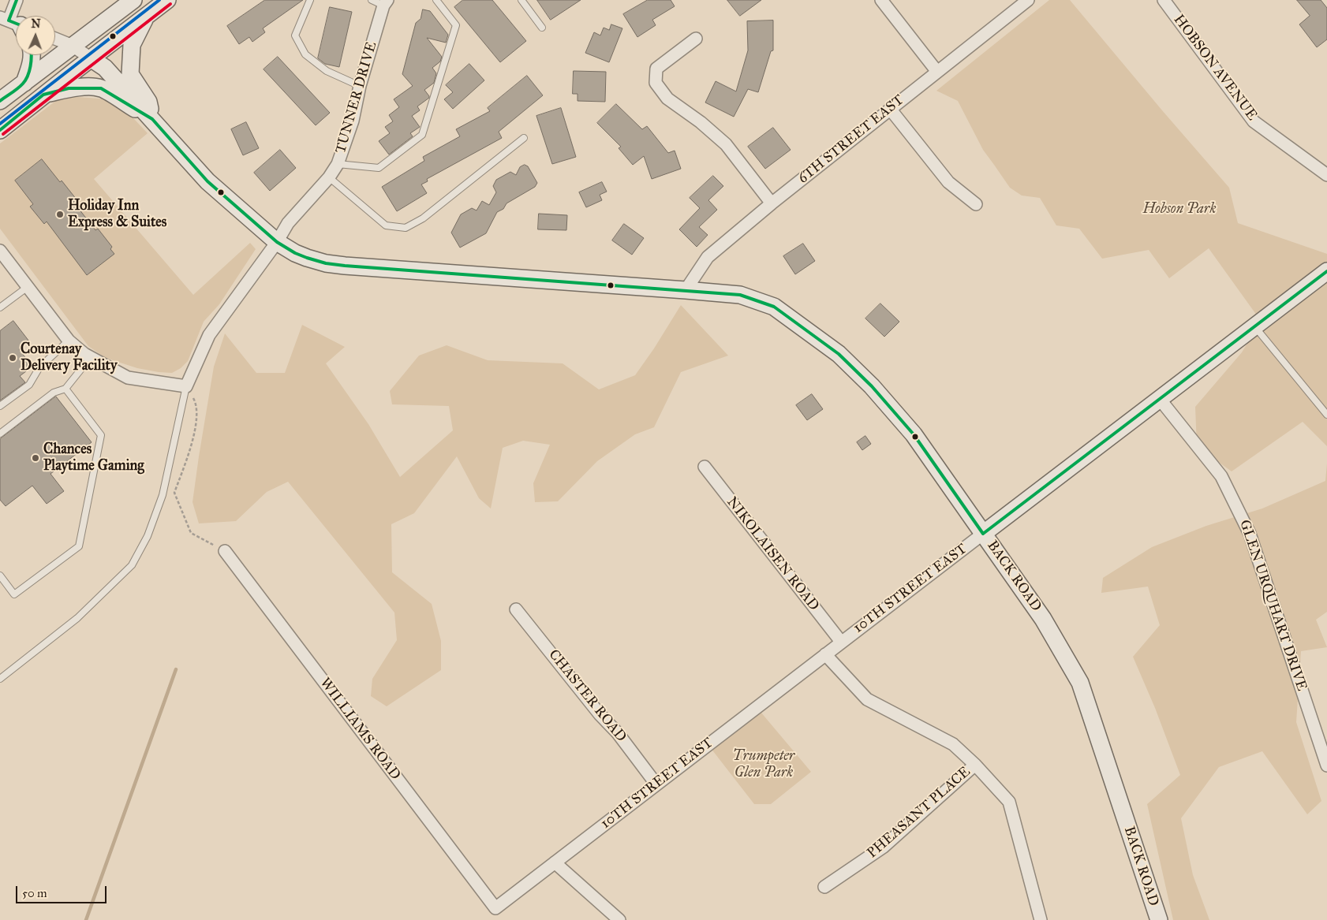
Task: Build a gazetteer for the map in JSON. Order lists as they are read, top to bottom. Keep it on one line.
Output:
{"streets":{"street":["HOBSON AVENUE","TUNNER DRIVE","6TH STREET EAST","NIKOLAISEN ROAD","BACK ROAD","10TH STREET EAST","GLEN URQUHART DRIVE","CHASTER ROAD","WILLIAMS ROAD","PHEASANT PLACE"]},"crossings":[["TUNNER DRIVE","BACK ROAD"],["6TH STREET EAST","BACK ROAD"],["NIKOLAISEN ROAD","10TH STREET EAST"],["BACK ROAD","10TH STREET EAST"],["10TH STREET EAST","GLEN URQUHART DRIVE"],["10TH STREET EAST","CHASTER ROAD"],["10TH STREET EAST","WILLIAMS ROAD"]],"parks":["Hobson Park","Trumpeter Glen Park"],"places":["Holiday Inn Express & Suites","Courtenay Delivery Facility","Chances Playtime Gaming"],"scale_bar":"50 m","north":"top"}
